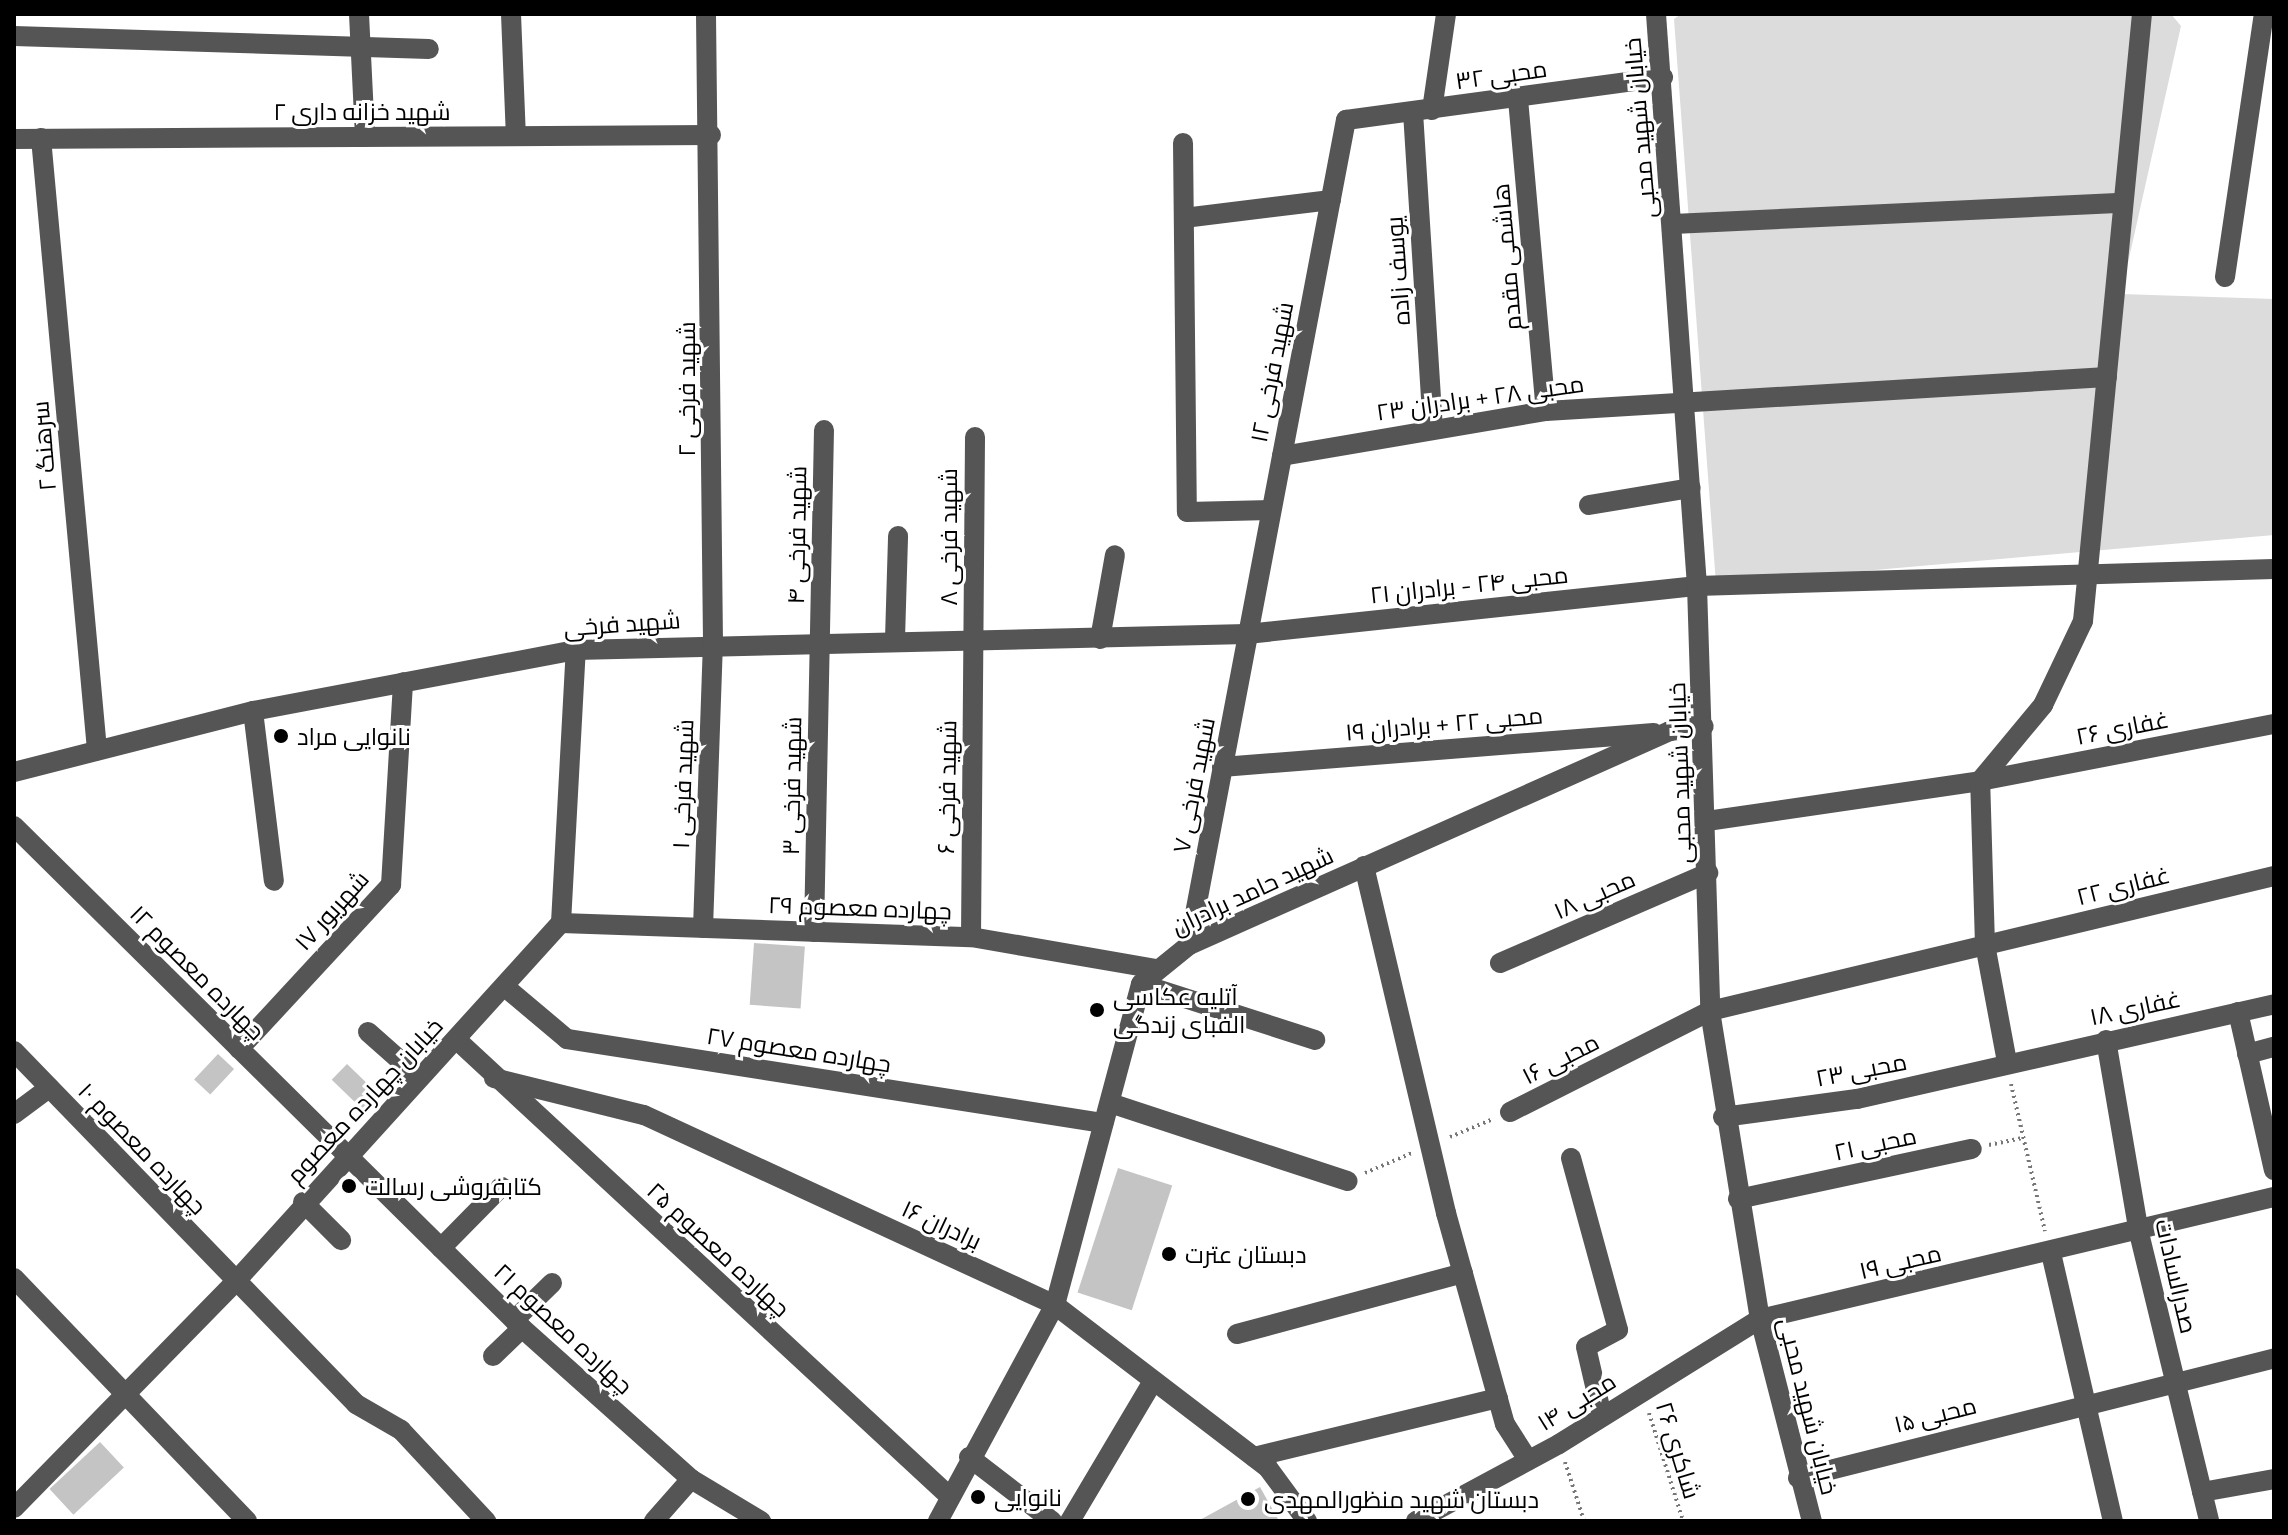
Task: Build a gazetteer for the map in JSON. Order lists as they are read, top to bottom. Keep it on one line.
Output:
{"streets":{"street":["محبی ۳۲","شهید خزانه داری ۲","خیابان شهید محبی","هاشمی مقدم","یوسف زاده","شهید فرخی ۱۲","شهید فرخی ۲","محبی ۲۸ + برادران ۲۳","سرهنگ ۲","شهید فرخی ۴","شهید فرخی ۸","محبی ۲۴ - برادران ۲۱","شهید فرخی","محبی ۲۲ + برادران ۱۹","غفاری ۲۶","شهید فرخی ۱","شهید فرخی ۷","شهید فرخی ۳","شهید فرخی ۶","غفاری ۲۲","شهید حامد برادران","محبی ۱۸","چهارده معصوم ۲۹","۱۷ شهریور","چهارده معصوم ۱۲","غفاری ۱۸","چهارده معصوم ۲۷","محبی ۱۶","محبی ۲۳","خیابان چهارده معصوم","محبی ۲۱","چهارده معصوم ۱۰","برادران ۱۶","چهارده معصوم ۲۵","محبی ۱۹","صدرالسادات","چهارده معصوم ۲۱","محبی ۱۴","محبی ۱۵"],"path":["شاکری ۲۶"]},"crossings":[["محبی ۳۲","خیابان شهید محبی"],["محبی ۳۲","هاشمی مقدم"],["محبی ۳۲","یوسف زاده"],["محبی ۳۲","شهید فرخی ۱۲"],["شهید خزانه داری ۲","شهید فرخی ۲"],["شهید خزانه داری ۲","سرهنگ ۲"],["خیابان شهید محبی","محبی ۲۸ + برادران ۲۳"],["خیابان شهید محبی","محبی ۲۴ - برادران ۲۱"],["خیابان شهید محبی","غفاری ۲۶"],["خیابان شهید محبی","غفاری ۲۲"],["خیابان شهید محبی","شهید حامد برادران"],["خیابان شهید محبی","محبی ۱۸"],["خیابان شهید محبی","محبی ۱۶"],["خیابان شهید محبی","محبی ۲۳"],["خیابان شهید محبی","محبی ۲۱"],["خیابان شهید محبی","محبی ۱۹"],["خیابان شهید محبی","محبی ۱۴"],["خیابان شهید محبی","محبی ۱۵"],["هاشمی مقدم","محبی ۲۸ + برادران ۲۳"],["یوسف زاده","محبی ۲۸ + برادران ۲۳"],["شهید فرخی ۱۲","محبی ۲۸ + برادران ۲۳"],["شهید فرخی ۱۲","محبی ۲۴ - برادران ۲۱"],["شهید فرخی ۱۲","شهید فرخی"],["شهید فرخی ۱۲","شهید فرخی ۷"],["شهید فرخی ۲","شهید فرخی"],["شهید فرخی ۲","شهید فرخی ۱"],["سرهنگ ۲","شهید فرخی"],["شهید فرخی ۴","شهید فرخی"],["شهید فرخی ۴","شهید فرخی ۳"],["شهید فرخی ۸","شهید فرخی"],["شهید فرخی ۸","شهید فرخی ۶"],["محبی ۲۴ - برادران ۲۱","شهید فرخی"],["محبی ۲۴ - برادران ۲۱","شهید فرخی ۷"],["شهید فرخی","شهید فرخی ۱"],["شهید فرخی","شهید فرخی ۷"],["شهید فرخی","شهید فرخی ۳"],["شهید فرخی","شهید فرخی ۶"],["شهید فرخی","۱۷ شهریور"],["محبی ۲۲ + برادران ۱۹","شهید فرخی ۷"],["محبی ۲۲ + برادران ۱۹","شهید حامد برادران"],["شهید فرخی ۱","چهارده معصوم ۲۹"],["شهید فرخی ۷","شهید حامد برادران"],["شهید فرخی ۳","چهارده معصوم ۲۹"],["شهید فرخی ۶","چهارده معصوم ۲۹"],["غفاری ۲۲","محبی ۱۶"],["شهید حامد برادران","چهارده معصوم ۲۹"],["چهارده معصوم ۲۹","خیابان چهارده معصوم"],["۱۷ شهریور","چهارده معصوم ۱۲"],["چهارده معصوم ۱۲","خیابان چهارده معصوم"],["چهارده معصوم ۱۲","چهارده معصوم ۲۱"],["غفاری ۱۸","محبی ۲۳"],["غفاری ۱۸","صدرالسادات"],["چهارده معصوم ۲۷","خیابان چهارده معصوم"],["خیابان چهارده معصوم","چهارده معصوم ۱۰"],["خیابان چهارده معصوم","چهارده معصوم ۲۵"],["خیابان چهارده معصوم","چهارده معصوم ۲۱"],["برادران ۱۶","چهارده معصوم ۲۵"],["محبی ۱۹","صدرالسادات"],["محبی ۱۹","محبی ۱۴"],["صدرالسادات","محبی ۱۵"],["محبی ۱۴","شاکری ۲۶"]],"places":["نانوایی مراد","آتلیه عکاسی الفبای زندگی","کتابفروشی رسالت","دبستان عترت","نانوایی","دبستان شهید منظورالمهدی"]}
